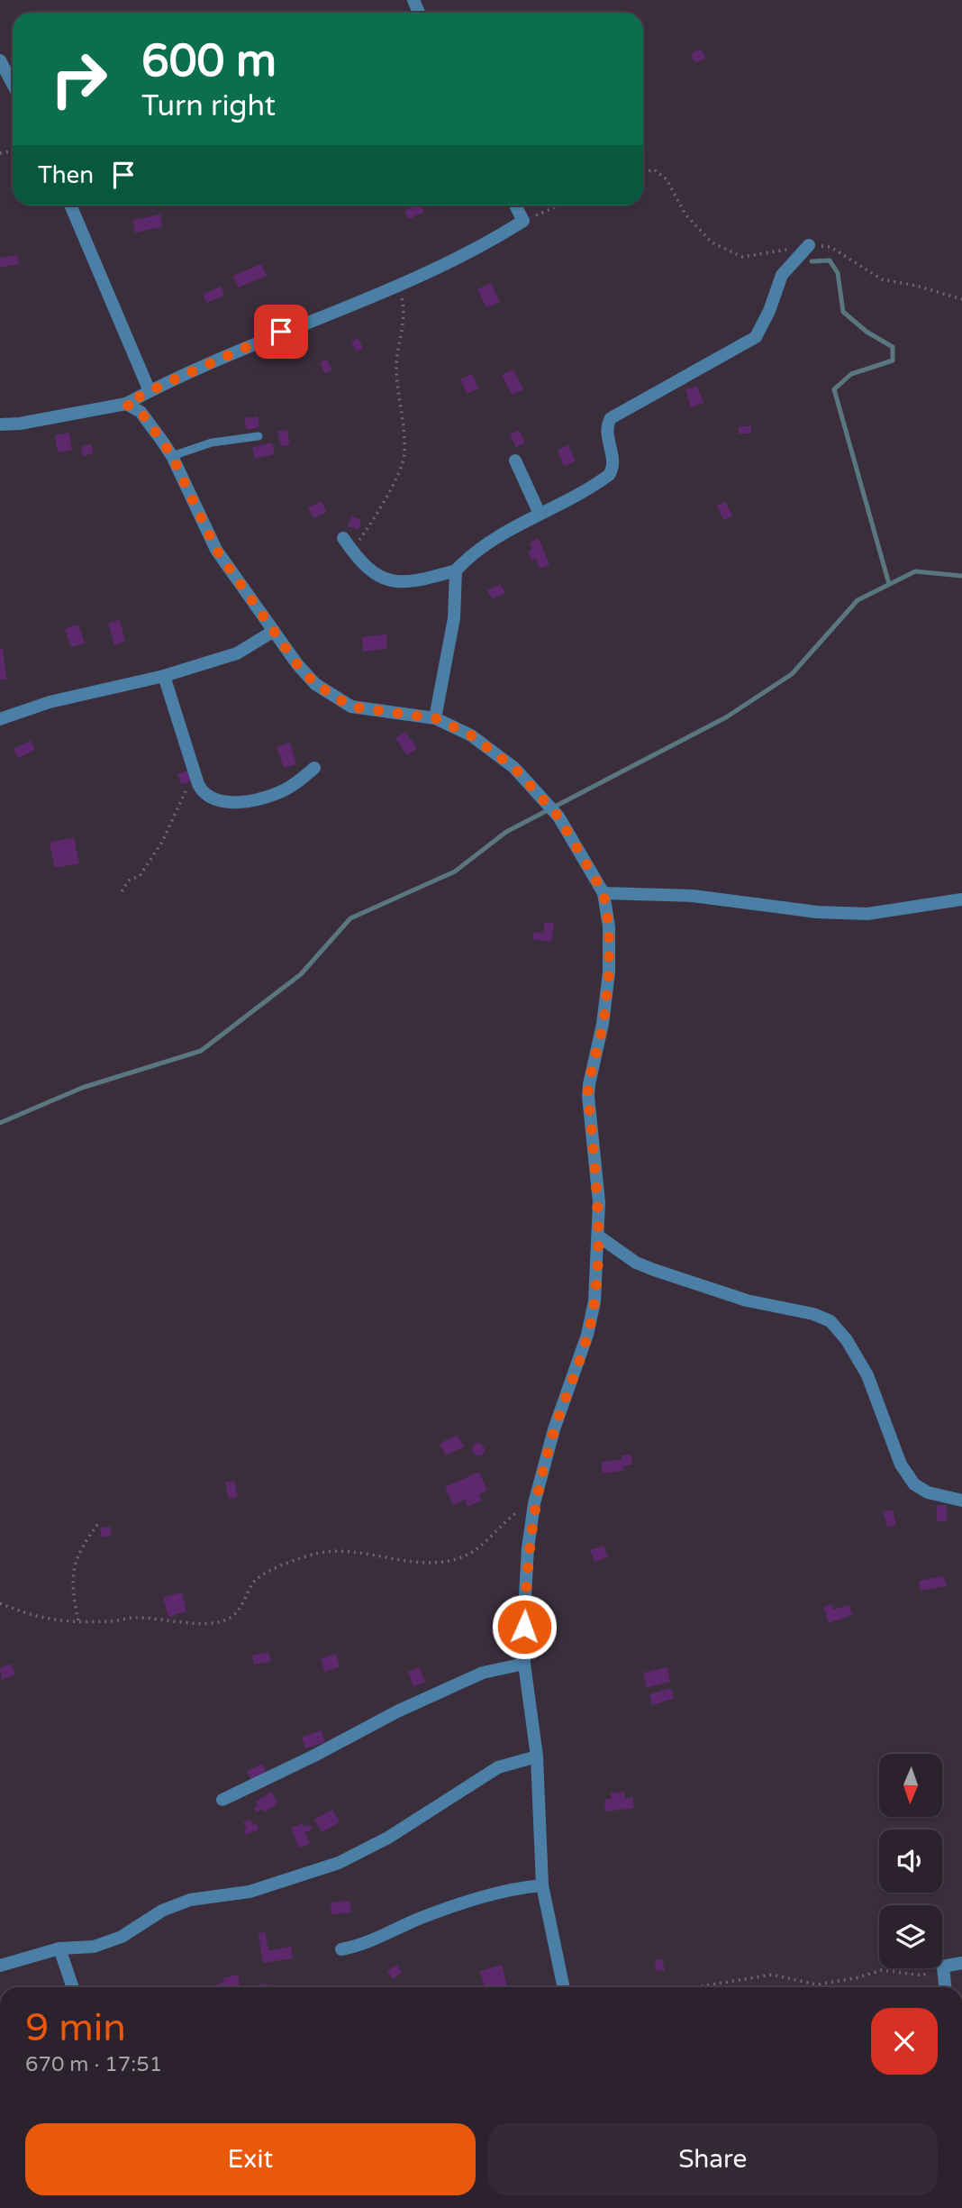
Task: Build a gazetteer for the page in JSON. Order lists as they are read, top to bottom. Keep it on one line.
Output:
{"north":"bottom","page":{"turn":["600 m","Turn right"],"then":"Then","heading":["9 min","670 m · 17:51"],"buttons":["Exit","Share"]}}
